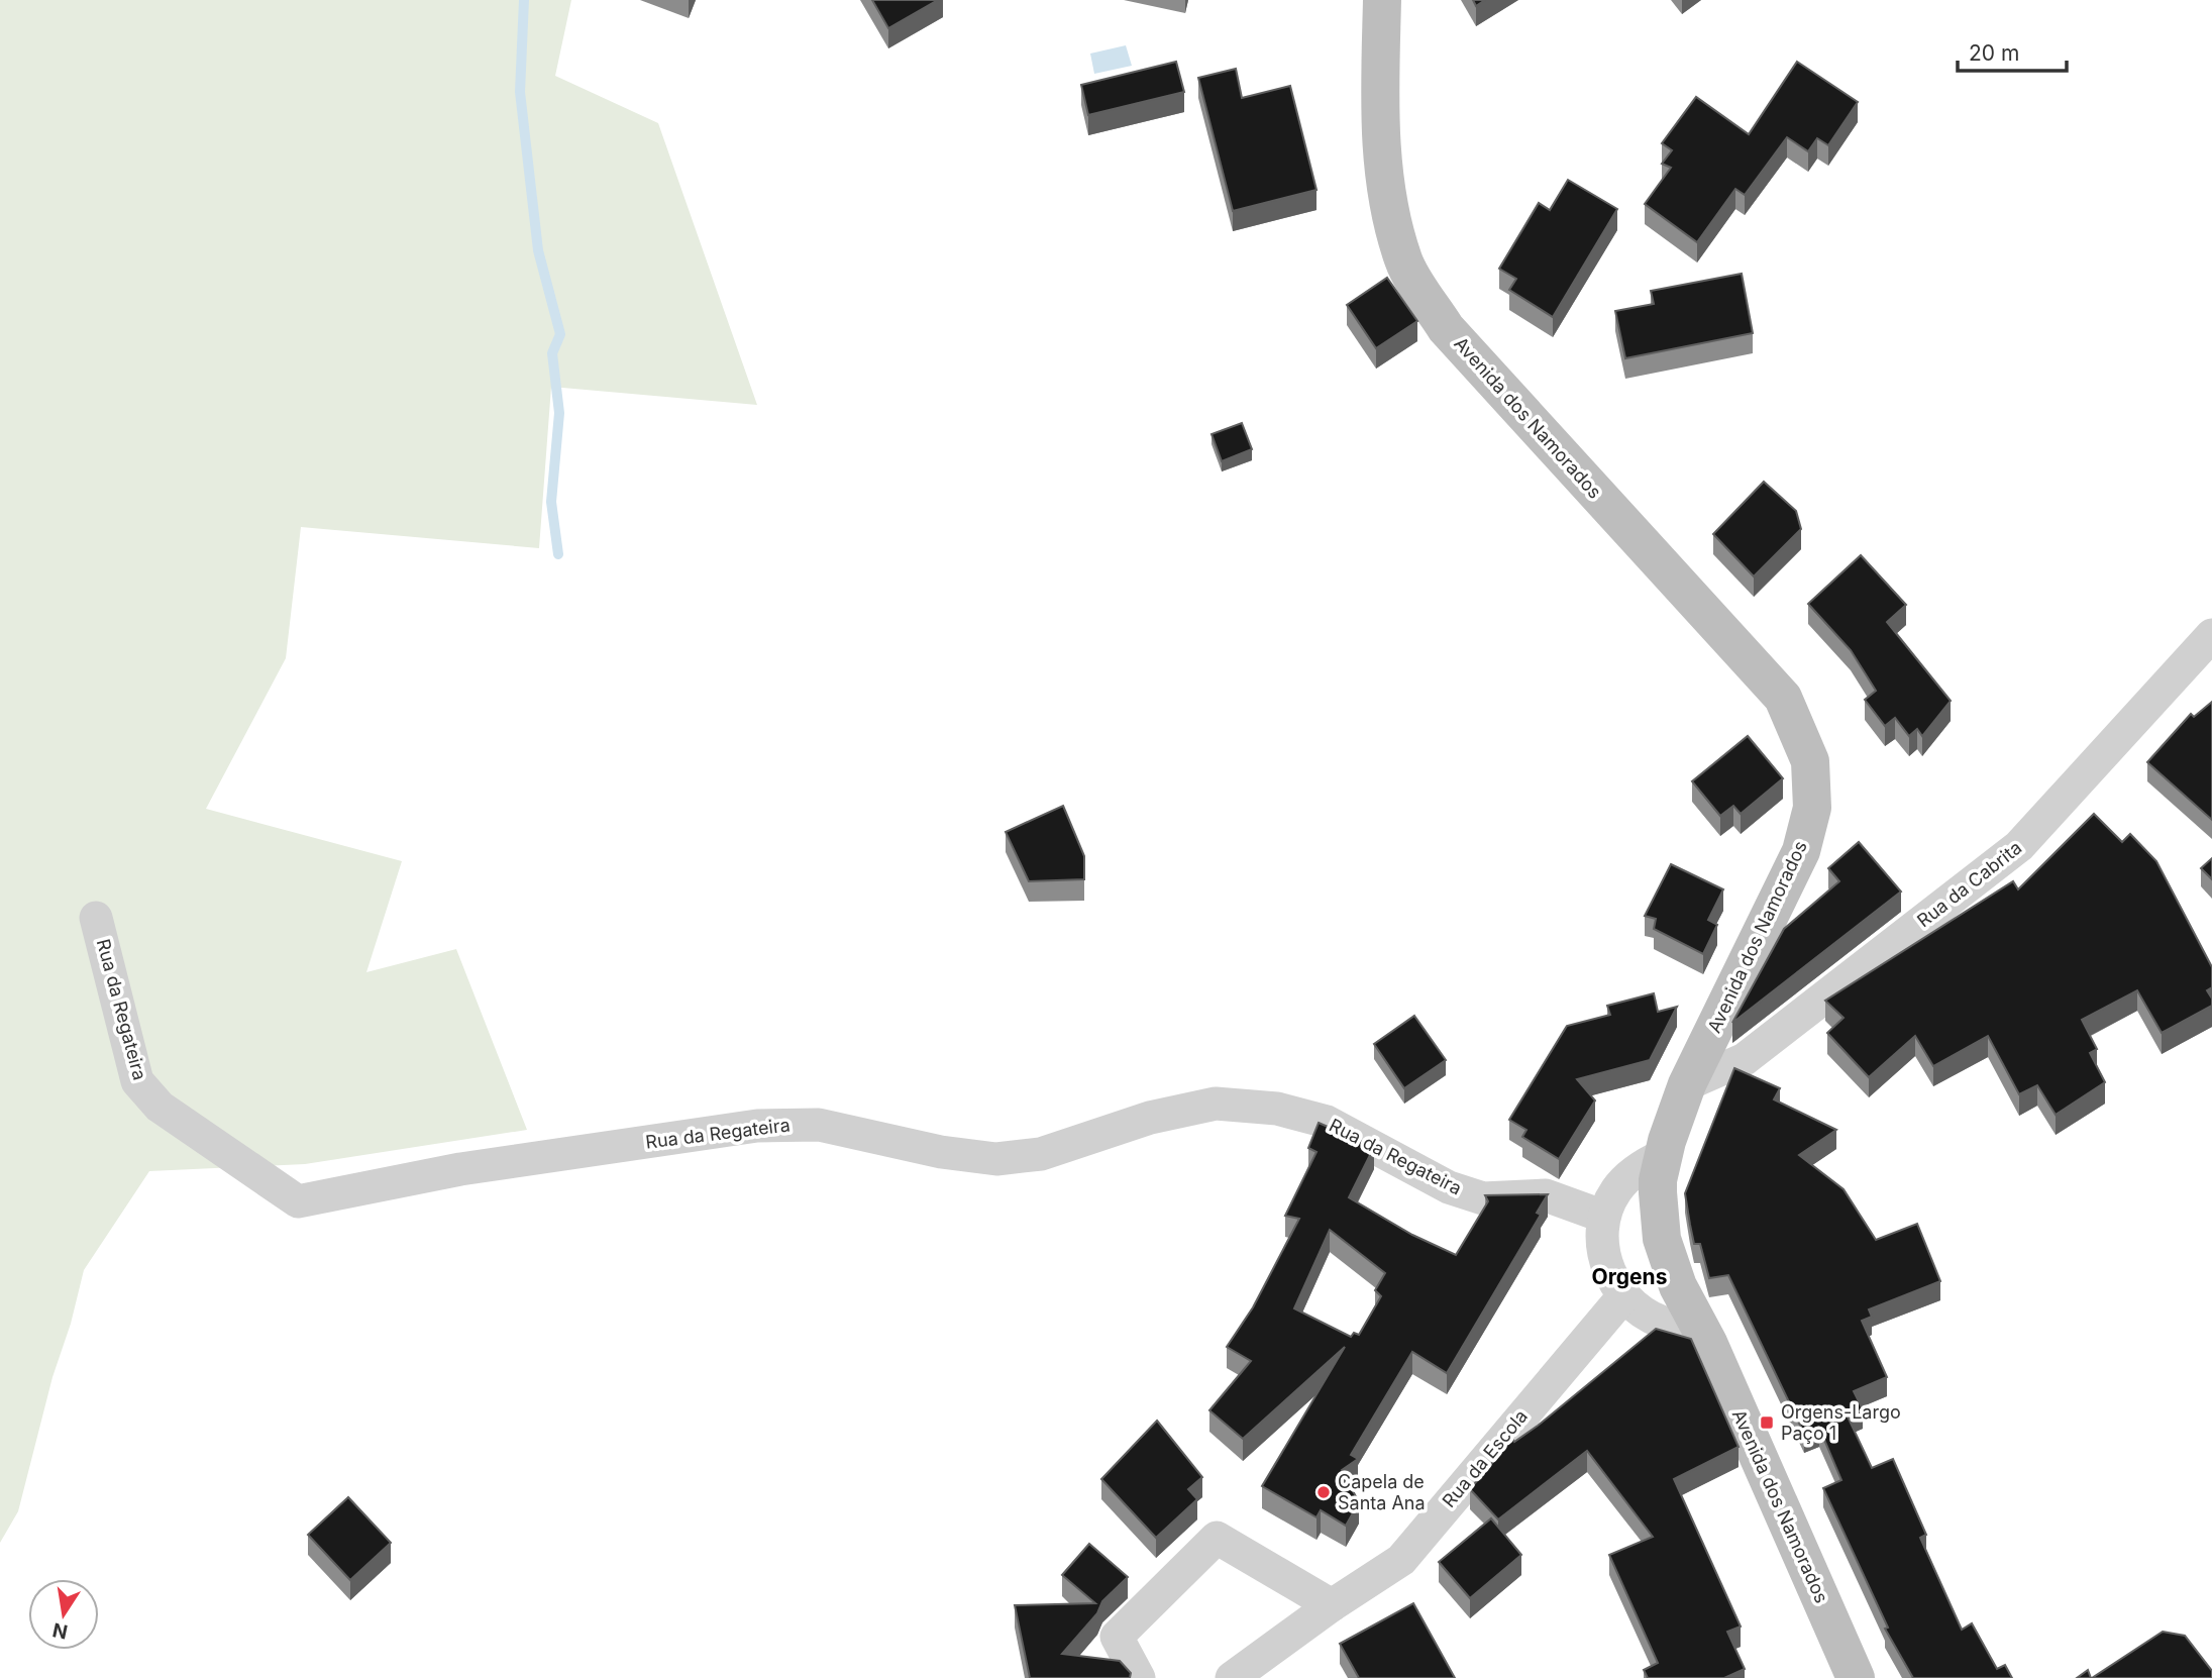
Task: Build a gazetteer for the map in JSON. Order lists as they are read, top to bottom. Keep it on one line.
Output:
{"streets":{"street":["Avenida dos Namorados","Rua da Cabrita","Rua da Regateira","Rua da Escola"]},"crossings":[["Avenida dos Namorados","Rua da Cabrita"]],"districts":["Orgens"],"places":{"transit":["Orgens-Largo Paço 1"],"other":["Capela de Santa Ana"]},"scale_bar":"20 m","north":"bottom"}
